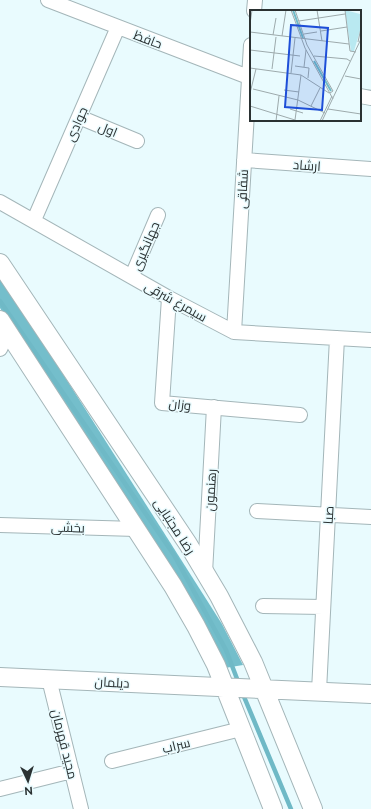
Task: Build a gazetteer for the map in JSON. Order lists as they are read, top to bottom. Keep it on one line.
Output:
{"streets":{"main road":["رضا مجتبایی","دیلمان"],"street":["حافظ","جوادی","اول","ارشاد","شقاقی","جهانگیری","سیمرغ شرقی","وزان","رهنمون","صبا","بخشی","مجید قهرمان","سراب"]},"crossings":[["حافظ","جوادی"],["حافظ","شقاقی"],["جوادی","اول"],["جوادی","سیمرغ شرقی"],["ارشاد","شقاقی"],["شقاقی","سیمرغ شرقی"],["جهانگیری","سیمرغ شرقی"],["سیمرغ شرقی","وزان"],["سیمرغ شرقی","صبا"],["وزان","رهنمون"],["رهنمون","رضا مجتبایی"],["صبا","دیلمان"],["رضا مجتبایی","دیلمان"],["دیلمان","مجید قهرمان"]],"north":"bottom"}
